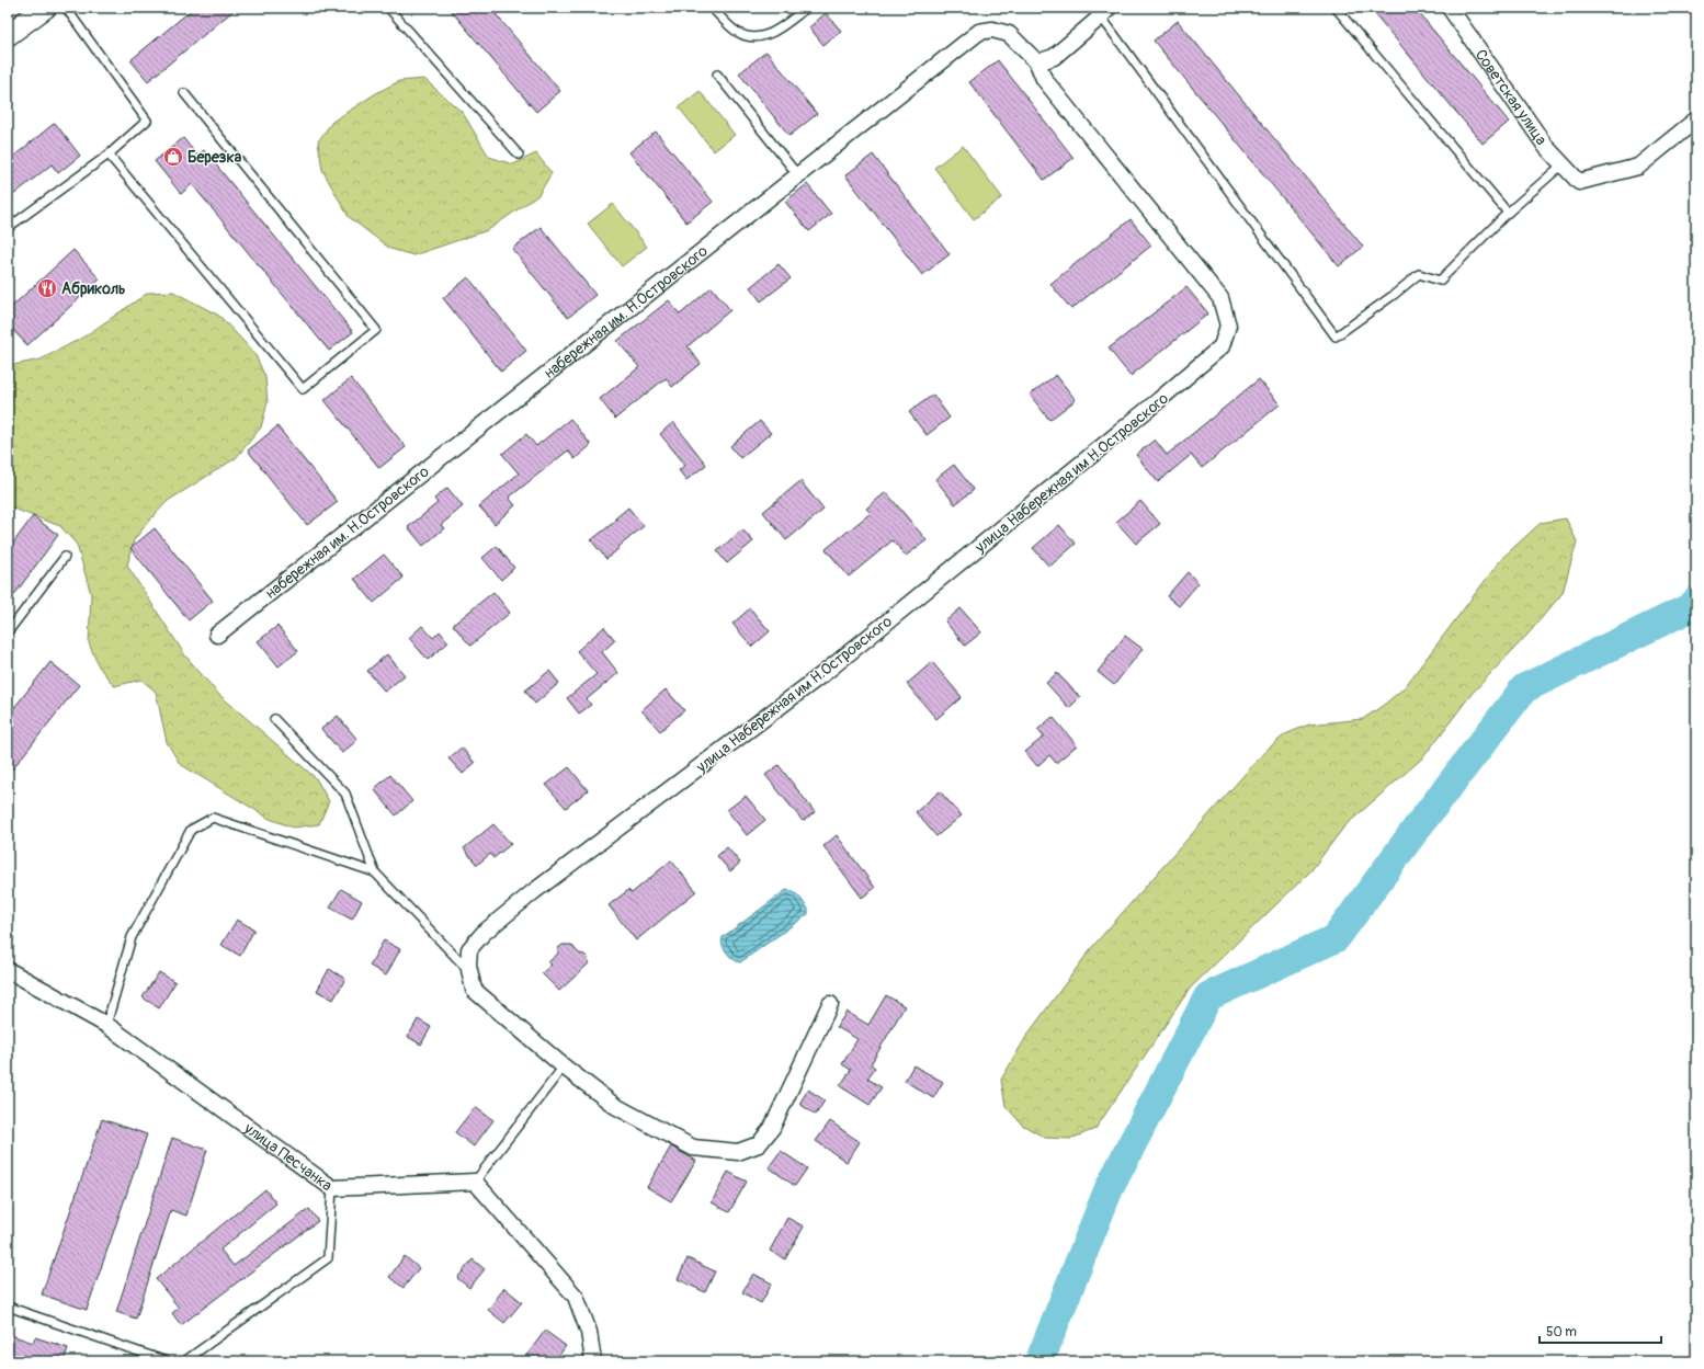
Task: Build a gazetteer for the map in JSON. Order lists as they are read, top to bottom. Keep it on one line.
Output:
{"streets":{"street":["Советская улица","набережная им. Н.Островского","улица Набережная им Н.Островского","улица Песчанка"]},"crossings":[["набережная им. Н.Островского","улица Набережная им Н.Островского"]],"places":{"shop":["Березка"],"restaurant":["Абриколь"]},"scale_bar":"50 m"}
